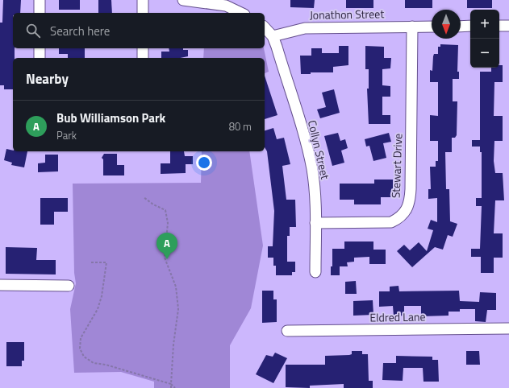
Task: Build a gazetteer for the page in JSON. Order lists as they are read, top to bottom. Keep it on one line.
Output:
{"streets":{"street":["Jonathon Street","Collyn Street","Stewart Drive","Eldred Lane"]},"crossings":[["Jonathon Street","Collyn Street"],["Jonathon Street","Stewart Drive"],["Collyn Street","Stewart Drive"]],"north":"bottom","page":{"map_buttons":["+","−"],"search":"Search here","heading":"Nearby","list":[{"mark":"A","name":"Bub Williamson Park","note":"Park","value":"80 m"}],"pins":"A"}}
